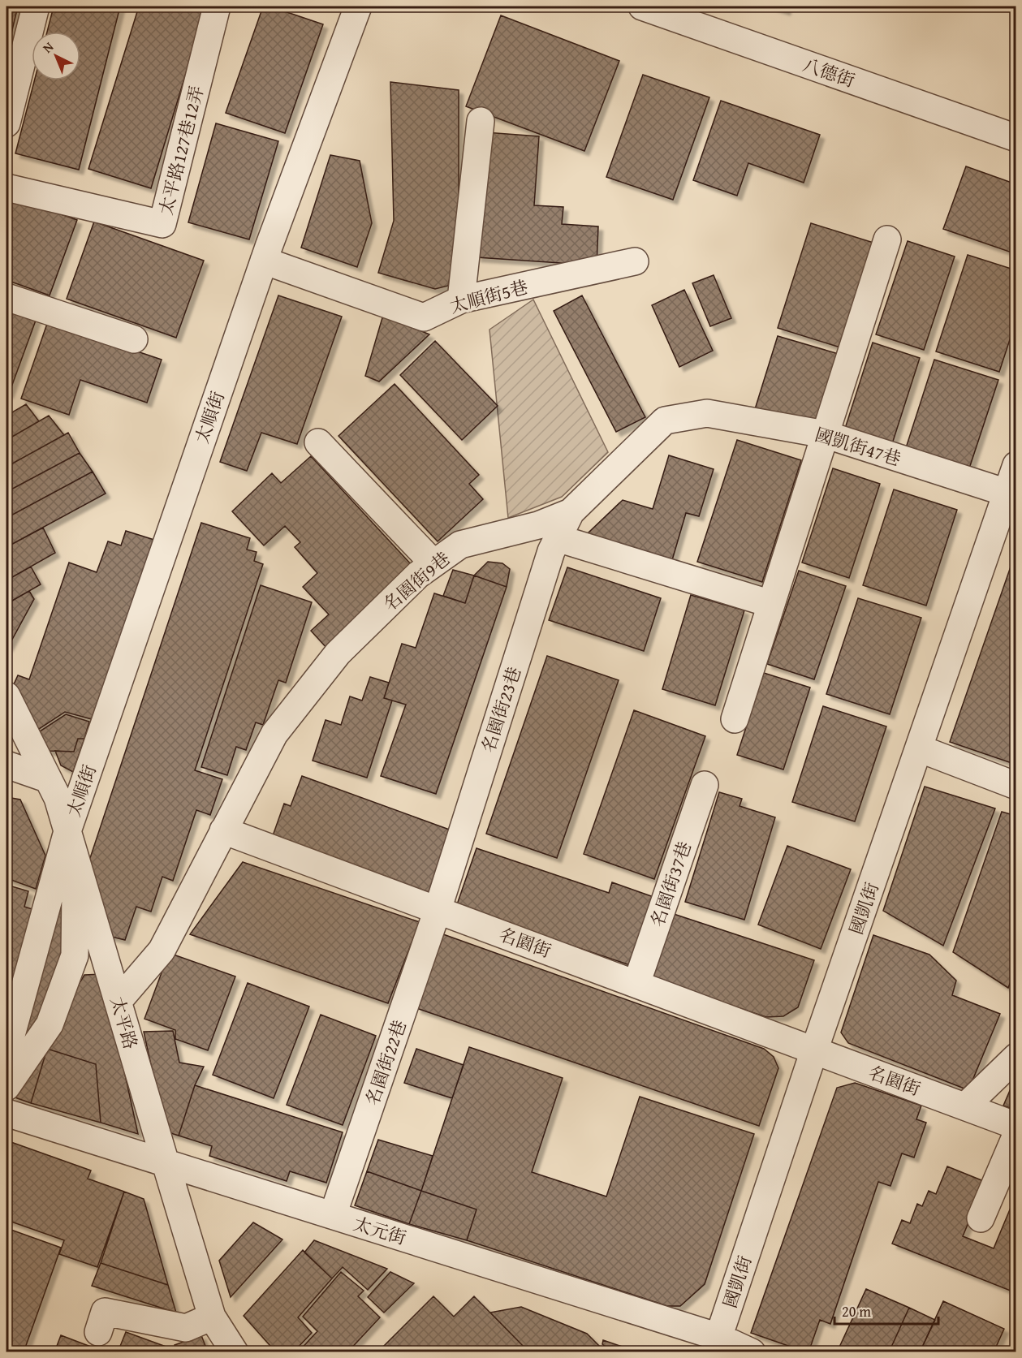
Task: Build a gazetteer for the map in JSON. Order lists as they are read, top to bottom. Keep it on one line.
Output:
{"streets":{"street":["八德街","太平路127巷12弄","太順街5巷","太順街","國凱街47巷","名園街9巷","名園街23巷","名園街37巷","國凱街","名園街","太平路","名園街22巷","太元街"]},"crossings":[["太順街5巷","太順街"],["太順街","太平路"],["國凱街47巷","名園街9巷"],["國凱街47巷","國凱街"],["名園街9巷","名園街23巷"],["名園街9巷","名園街"],["名園街23巷","名園街"],["名園街23巷","名園街22巷"],["名園街37巷","名園街"],["國凱街","名園街"],["國凱街","太元街"],["名園街","名園街22巷"],["太平路","太元街"],["名園街22巷","太元街"]],"scale_bar":"20 m","north":"top left"}
